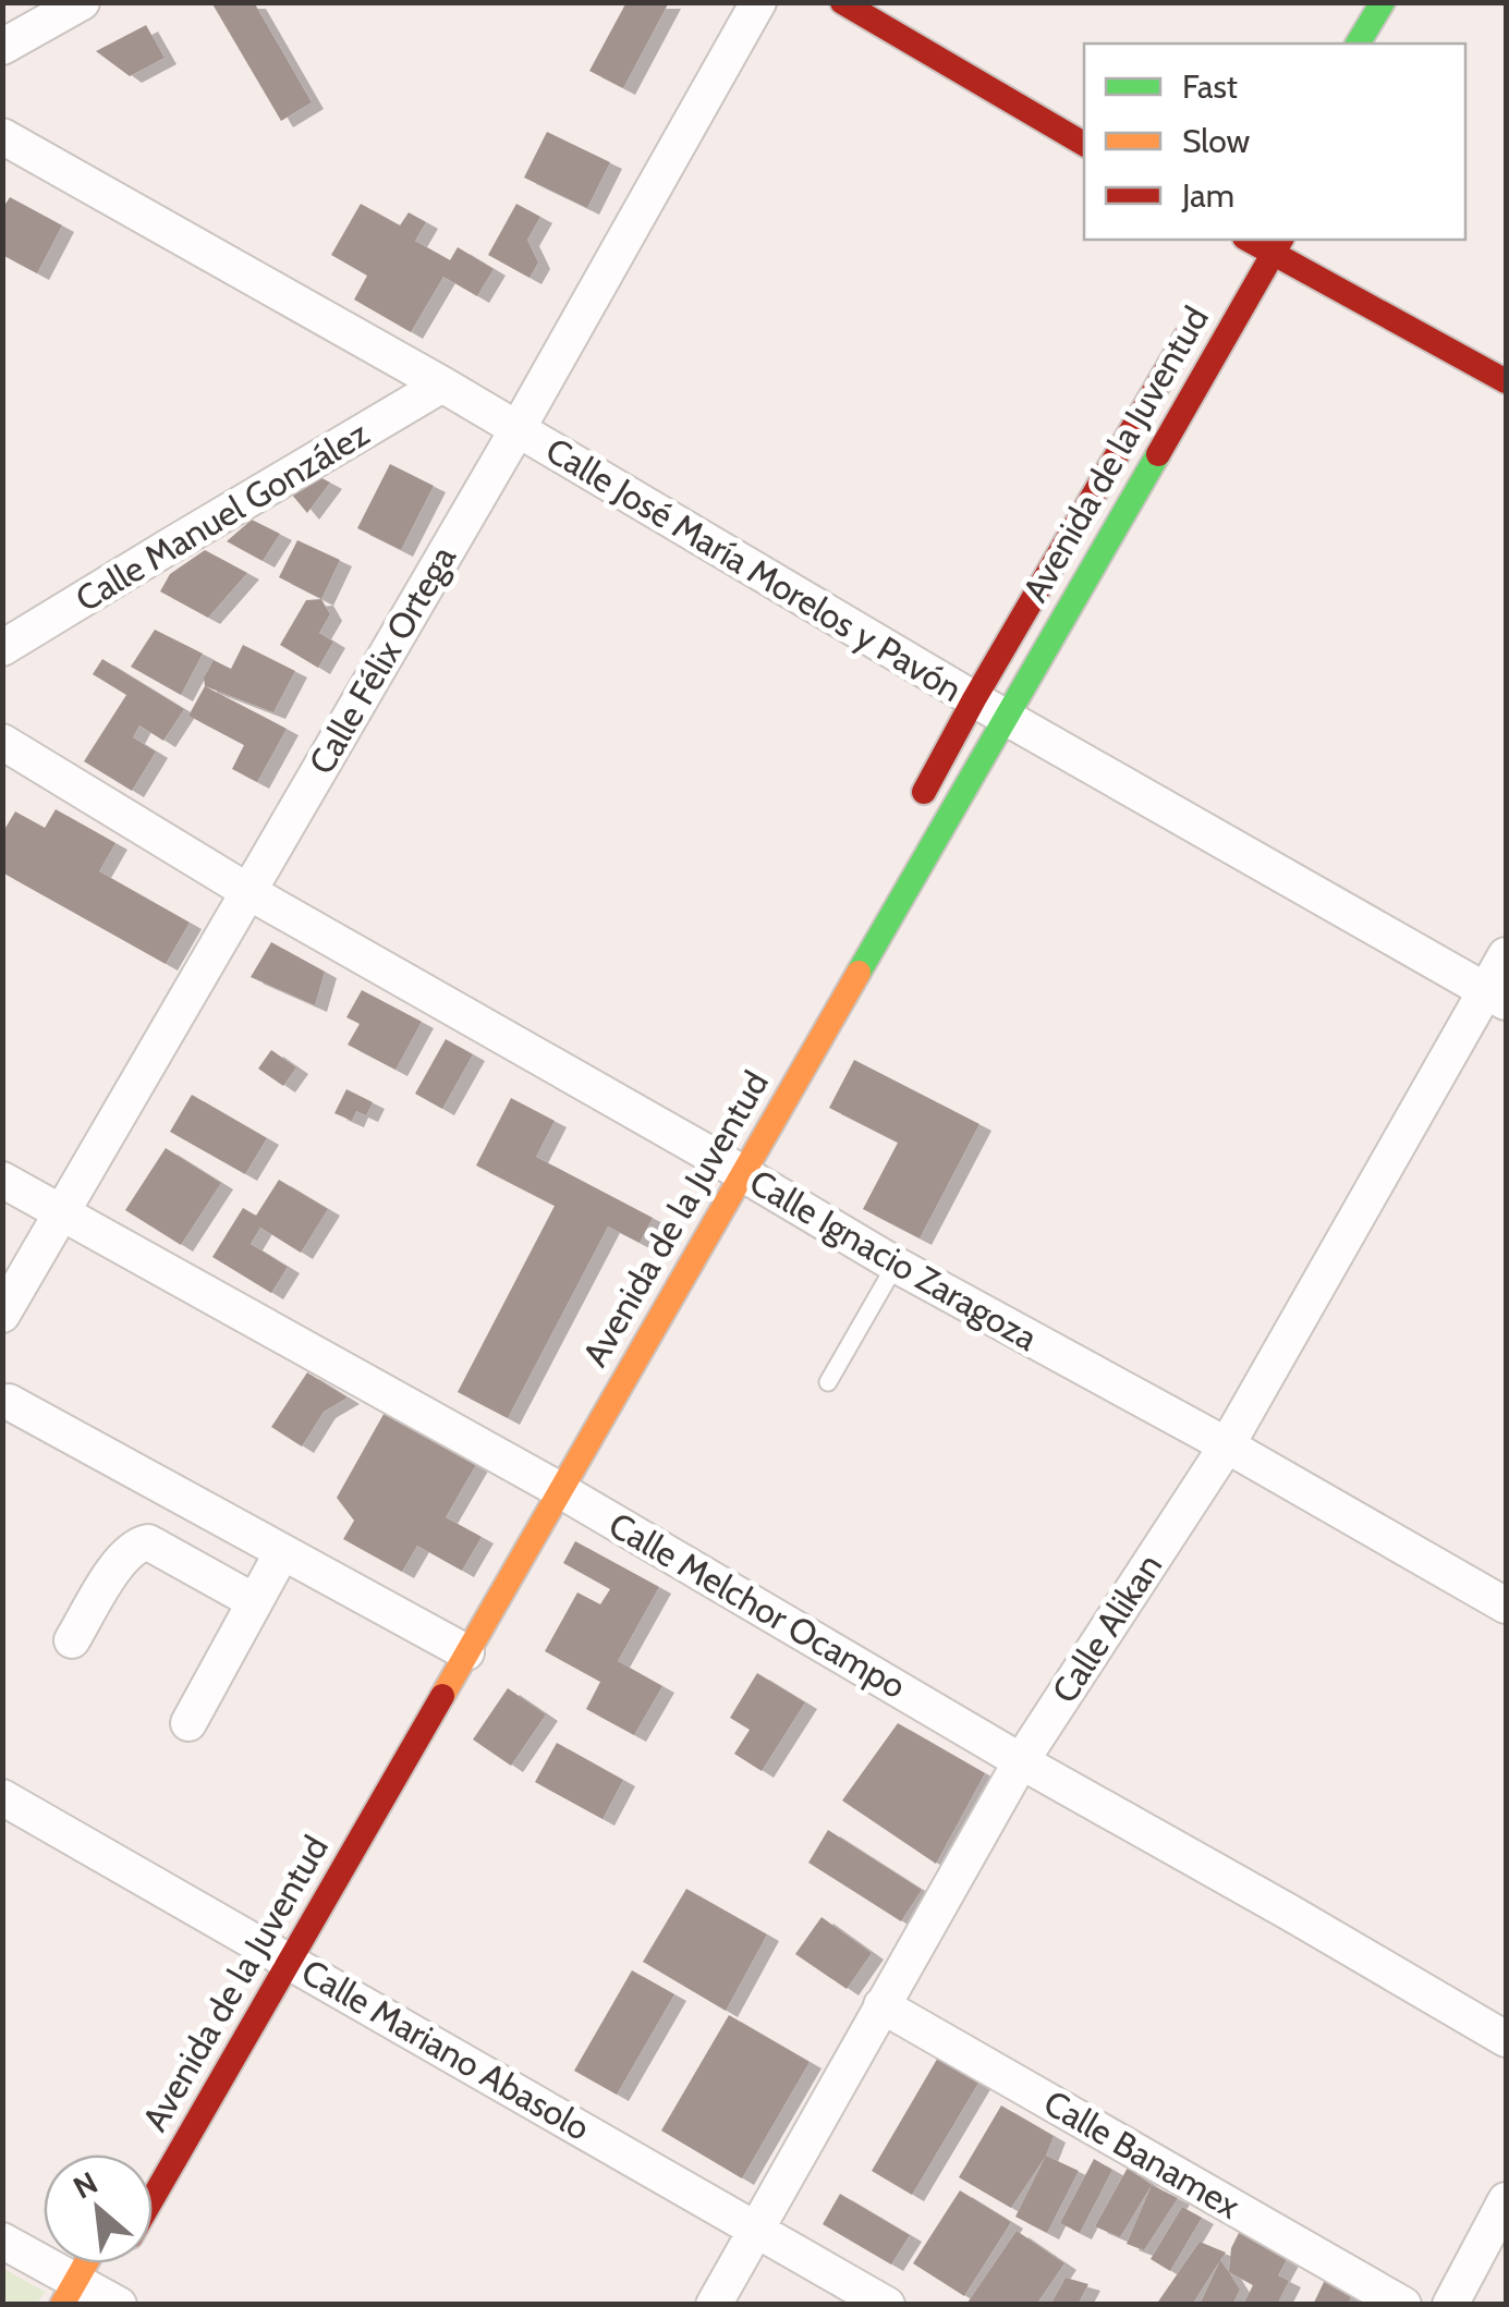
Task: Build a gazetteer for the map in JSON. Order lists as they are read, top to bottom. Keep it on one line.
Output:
{"streets":{"street":["Avenida de la Juventud","Calle Manuel González","Calle José María Morelos y Pavón","Calle Félix Ortega","Calle Ignacio Zaragoza","Calle Melchor Ocampo","Calle Alikan","Calle Mariano Abasolo","Calle Banamex"]},"crossings":[["Avenida de la Juventud","Calle José María Morelos y Pavón"],["Avenida de la Juventud","Calle Ignacio Zaragoza"],["Avenida de la Juventud","Calle Melchor Ocampo"],["Avenida de la Juventud","Calle Mariano Abasolo"],["Calle Manuel González","Calle José María Morelos y Pavón"],["Calle José María Morelos y Pavón","Calle Félix Ortega"],["Calle José María Morelos y Pavón","Calle Alikan"],["Calle Félix Ortega","Calle Ignacio Zaragoza"],["Calle Félix Ortega","Calle Melchor Ocampo"],["Calle Ignacio Zaragoza","Calle Alikan"],["Calle Melchor Ocampo","Calle Alikan"],["Calle Alikan","Calle Mariano Abasolo"],["Calle Alikan","Calle Banamex"]],"legend":["Fast","Slow","Jam"],"north":"top left"}
